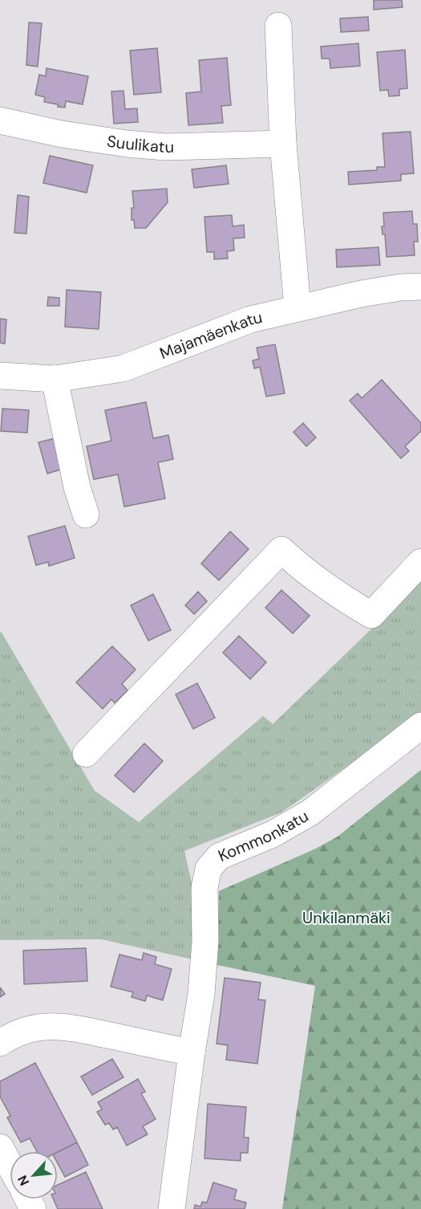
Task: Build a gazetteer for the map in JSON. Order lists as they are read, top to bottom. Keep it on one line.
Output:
{"streets":{"street":["Suulikatu","Majamäenkatu","Kommonkatu"]},"parks":["Unkilanmäki"],"north":"bottom left"}
